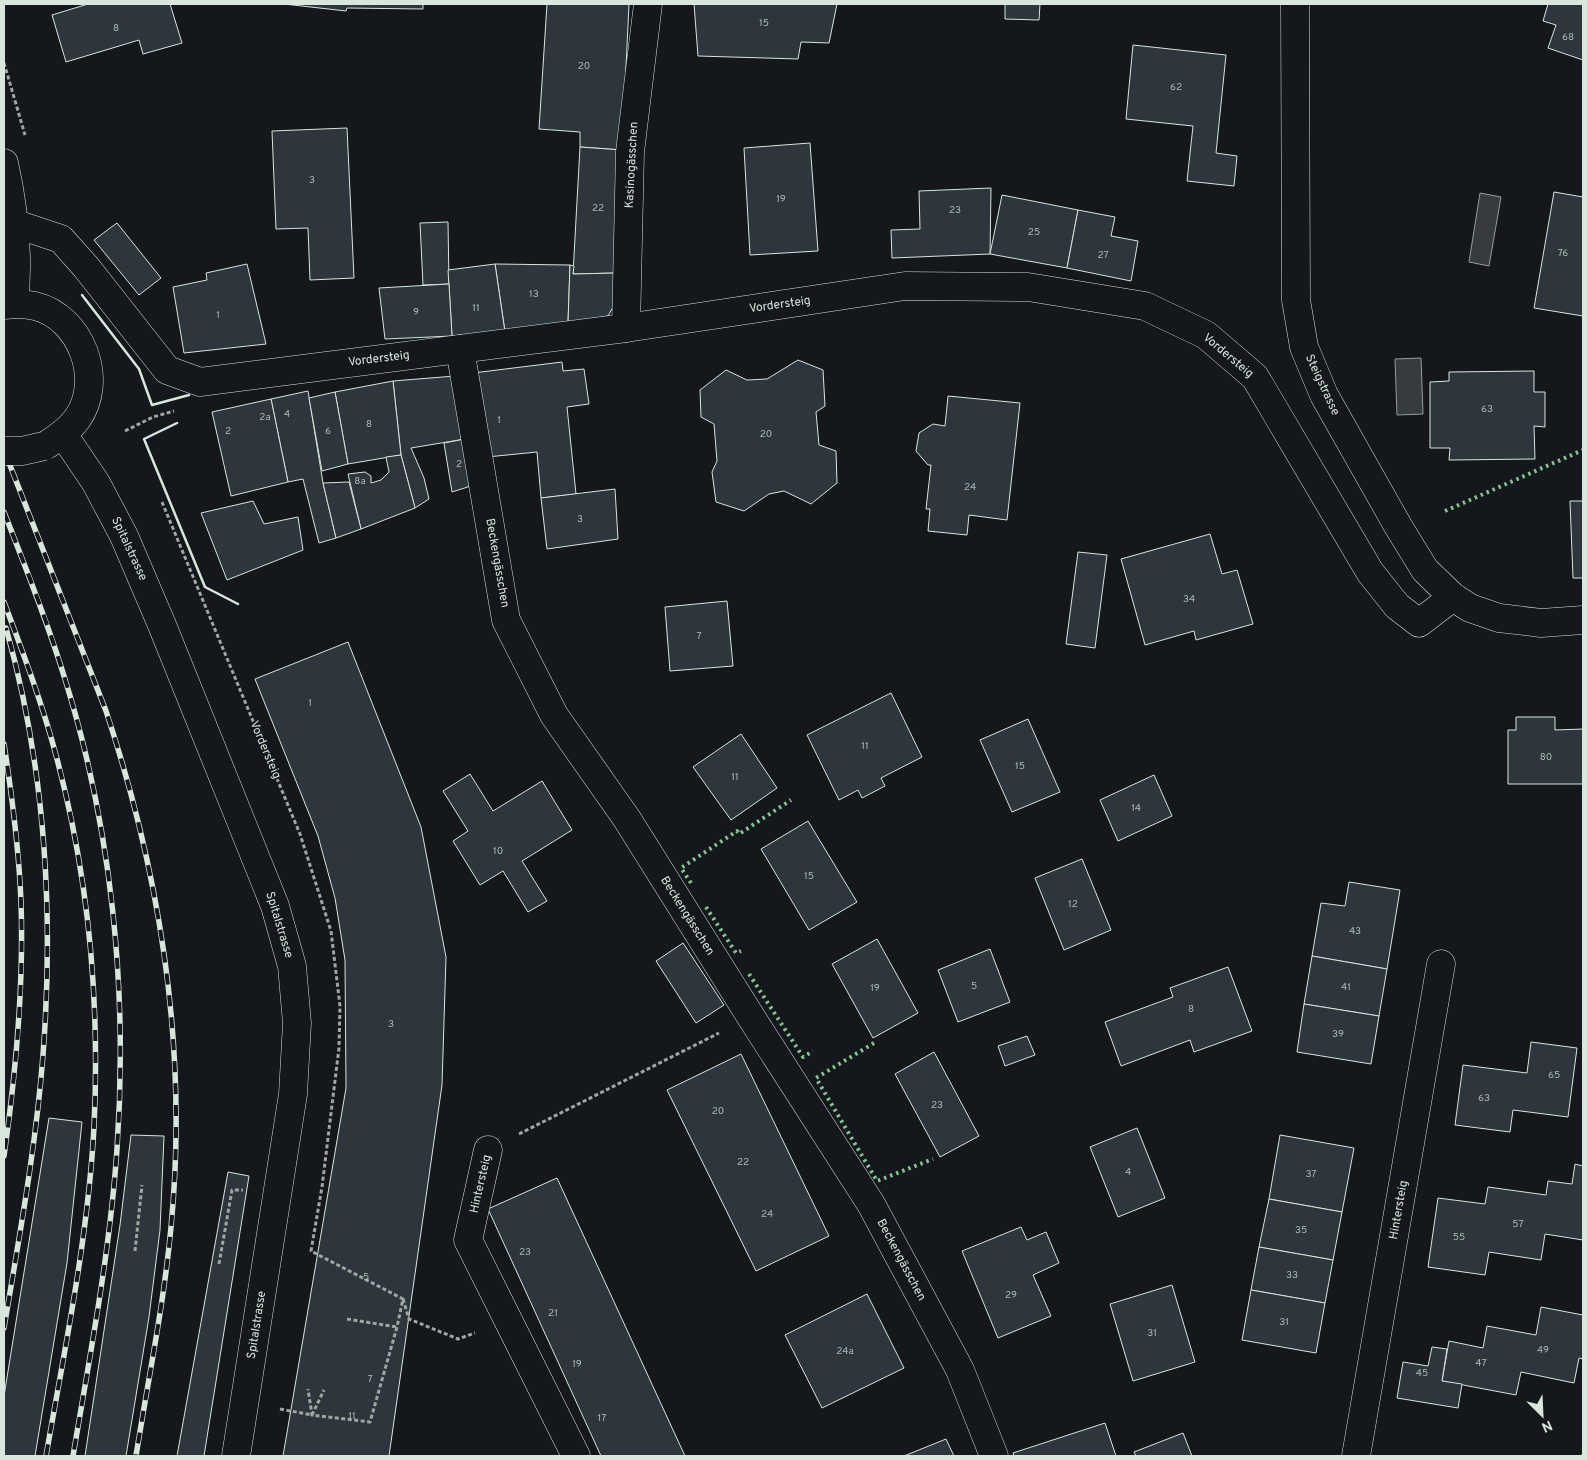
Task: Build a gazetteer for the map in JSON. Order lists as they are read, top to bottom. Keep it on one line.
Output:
{"streets":{"street":["Kasinogässchen","Vordersteig","Steigstrasse","Spitalstrasse","Beckengässchen","Hintersteig"]},"crossings":[["Kasinogässchen","Vordersteig"],["Vordersteig","Steigstrasse"],["Vordersteig","Beckengässchen"],["Beckengässchen","Hintersteig"]],"house_numbers":["15","8","68","20","62","3","19","22","23","25","76","27","13","11","9","1","63","4","2a","1","8","2","6","20","2","8a","24","3","34","7","1","11","80","15","11","14","10","15","12","43","5","41","19","8","3","39","65","63","23","20","22","4","37","24","57","35","55","23","33","5","29","21","31","31","49","24a","47","19","45","7","11","17"],"north":"bottom right"}
